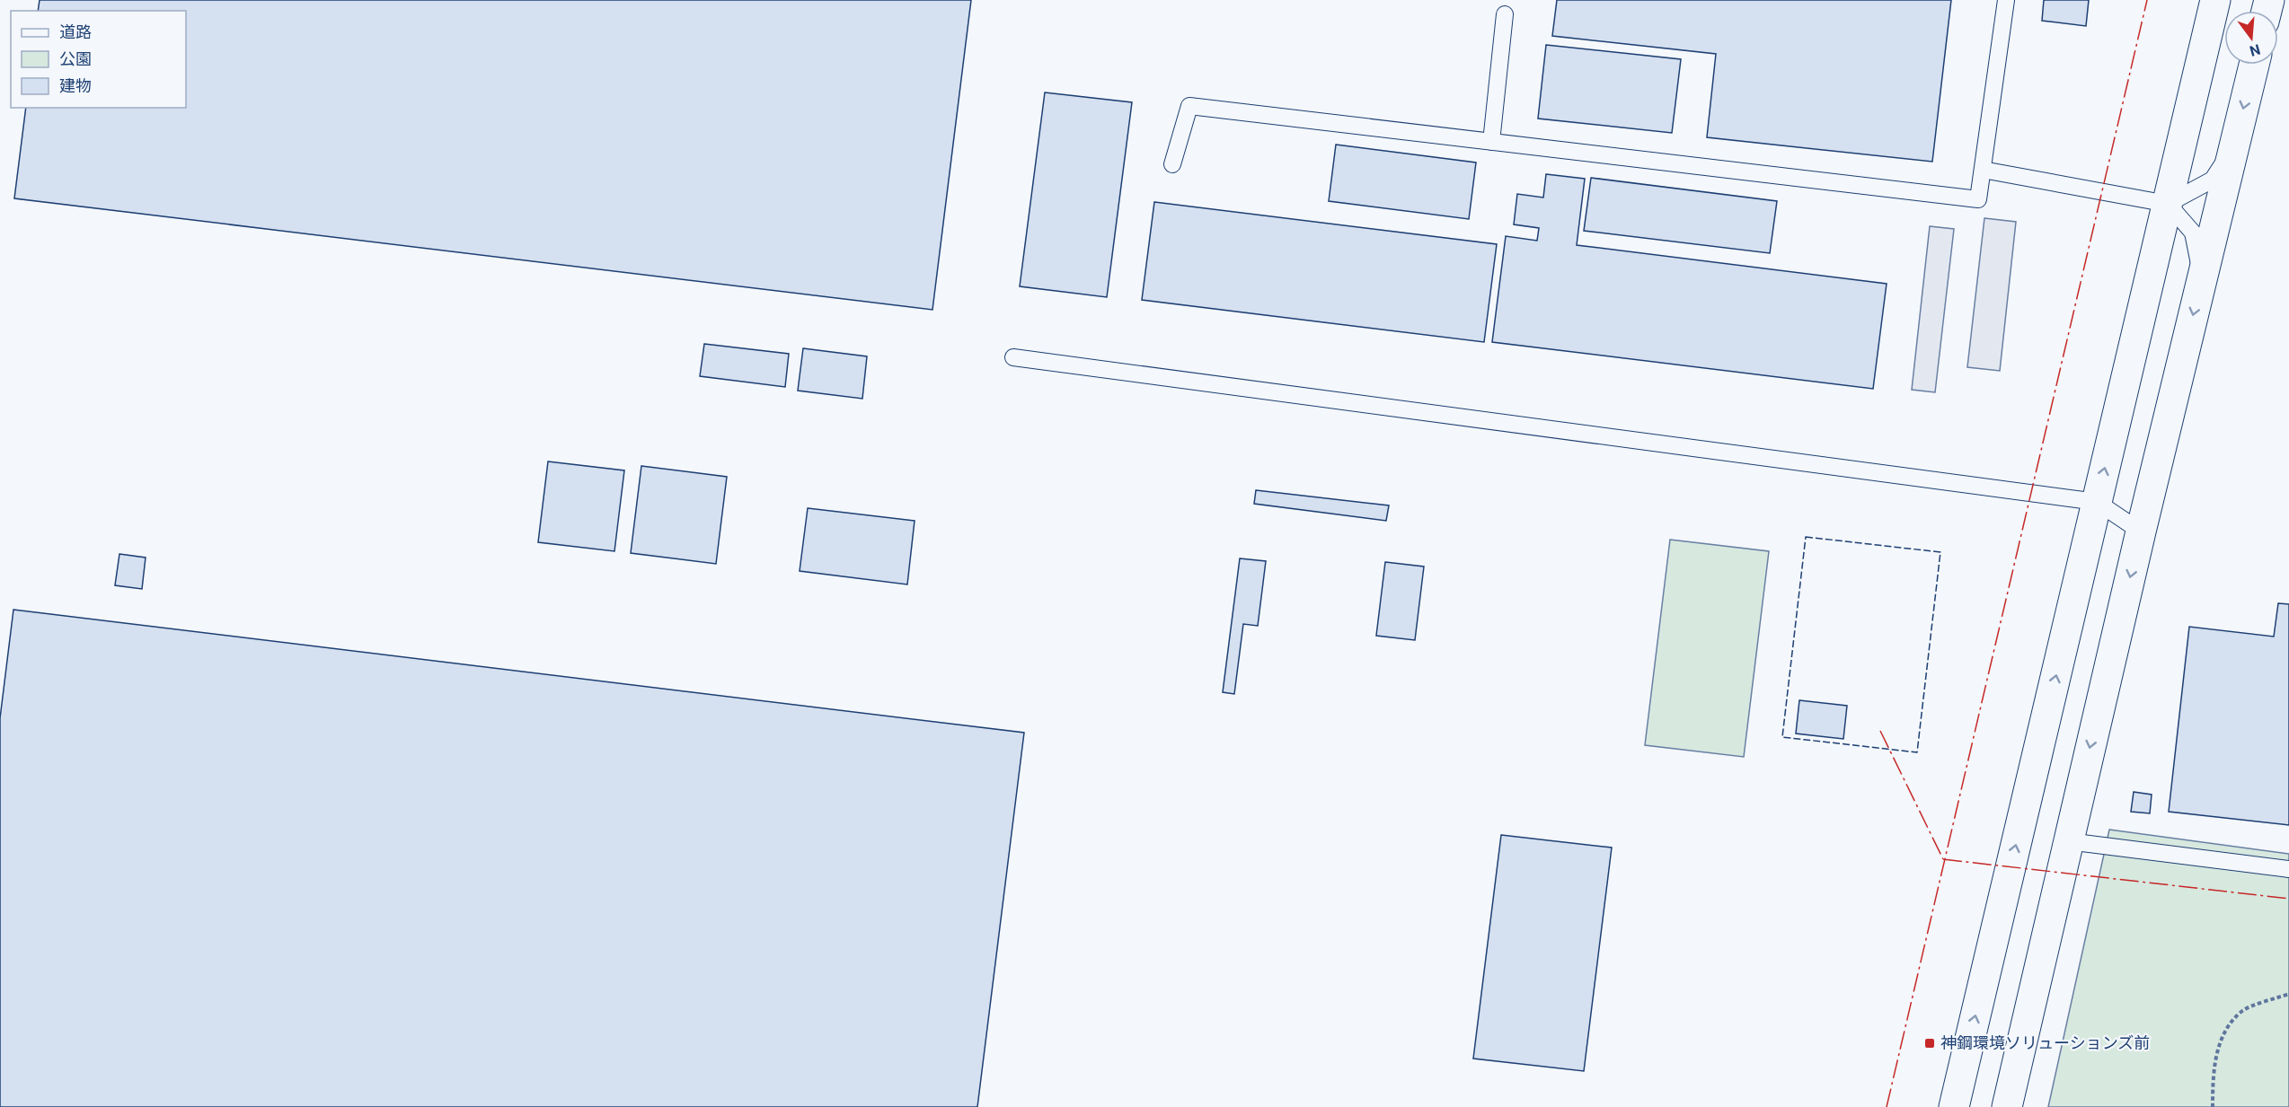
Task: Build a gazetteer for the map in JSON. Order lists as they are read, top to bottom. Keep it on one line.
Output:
{"places":{"transit":["神鋼環境ソリューションズ前"]},"legend":["道路","公園","建物"],"north":"bottom"}
